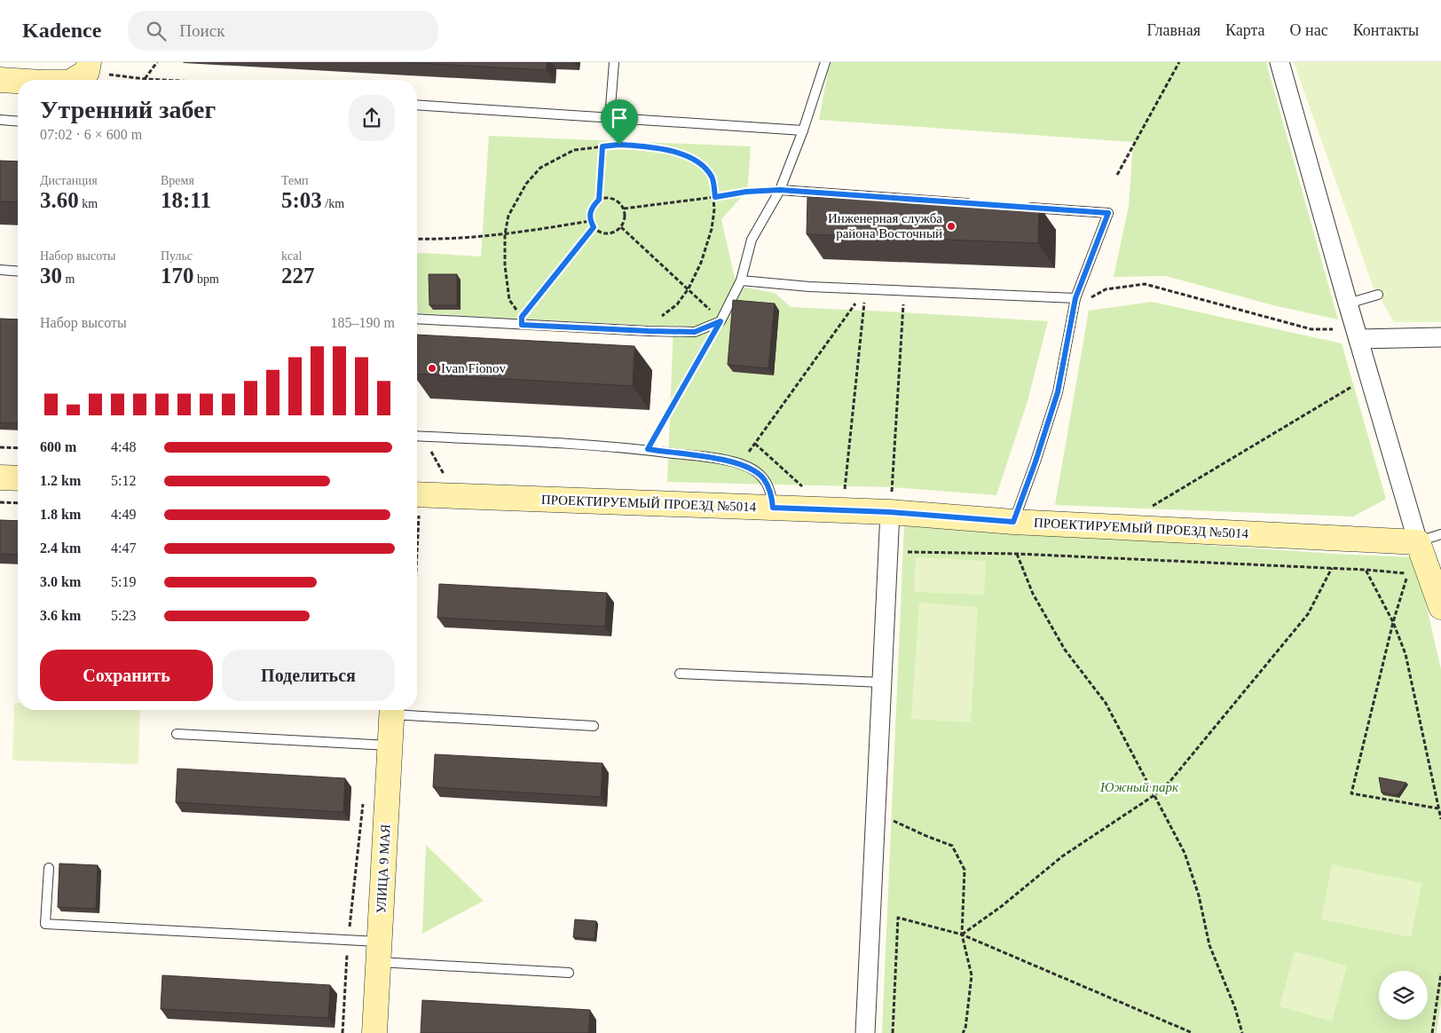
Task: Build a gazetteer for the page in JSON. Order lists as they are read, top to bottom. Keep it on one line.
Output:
{"streets":{"street":["ПРОЕКТИРУЕМЫЙ ПРОЕЗД №5014","УЛИЦА 9 МАЯ"]},"parks":["Южный парк"],"places":["Инженерная служба района Восточный","Ivan Fionov"],"page":{"header":"Kadence","search":"Поиск","nav":["Главная","Карта","О нас","Контакты"],"heading":["Утренний забег","07:02 · 6 × 600 m"],"stats":[["Дистанция","3.60 km"],["Время","18:11"],["Темп","5:03 /km"],["Набор высоты","30 m"],["Пульс","170 bpm"],["kcal","227"]],"chart":["Набор высоты","185–190 m"],"list":[{"name":"600 m","note":"4:48"},{"name":"1.2 km","note":"5:12"},{"name":"1.8 km","note":"4:49"},{"name":"2.4 km","note":"4:47"},{"name":"3.0 km","note":"5:19"},{"name":"3.6 km","note":"5:23"}],"buttons":["Сохранить","Поделиться"]}}
